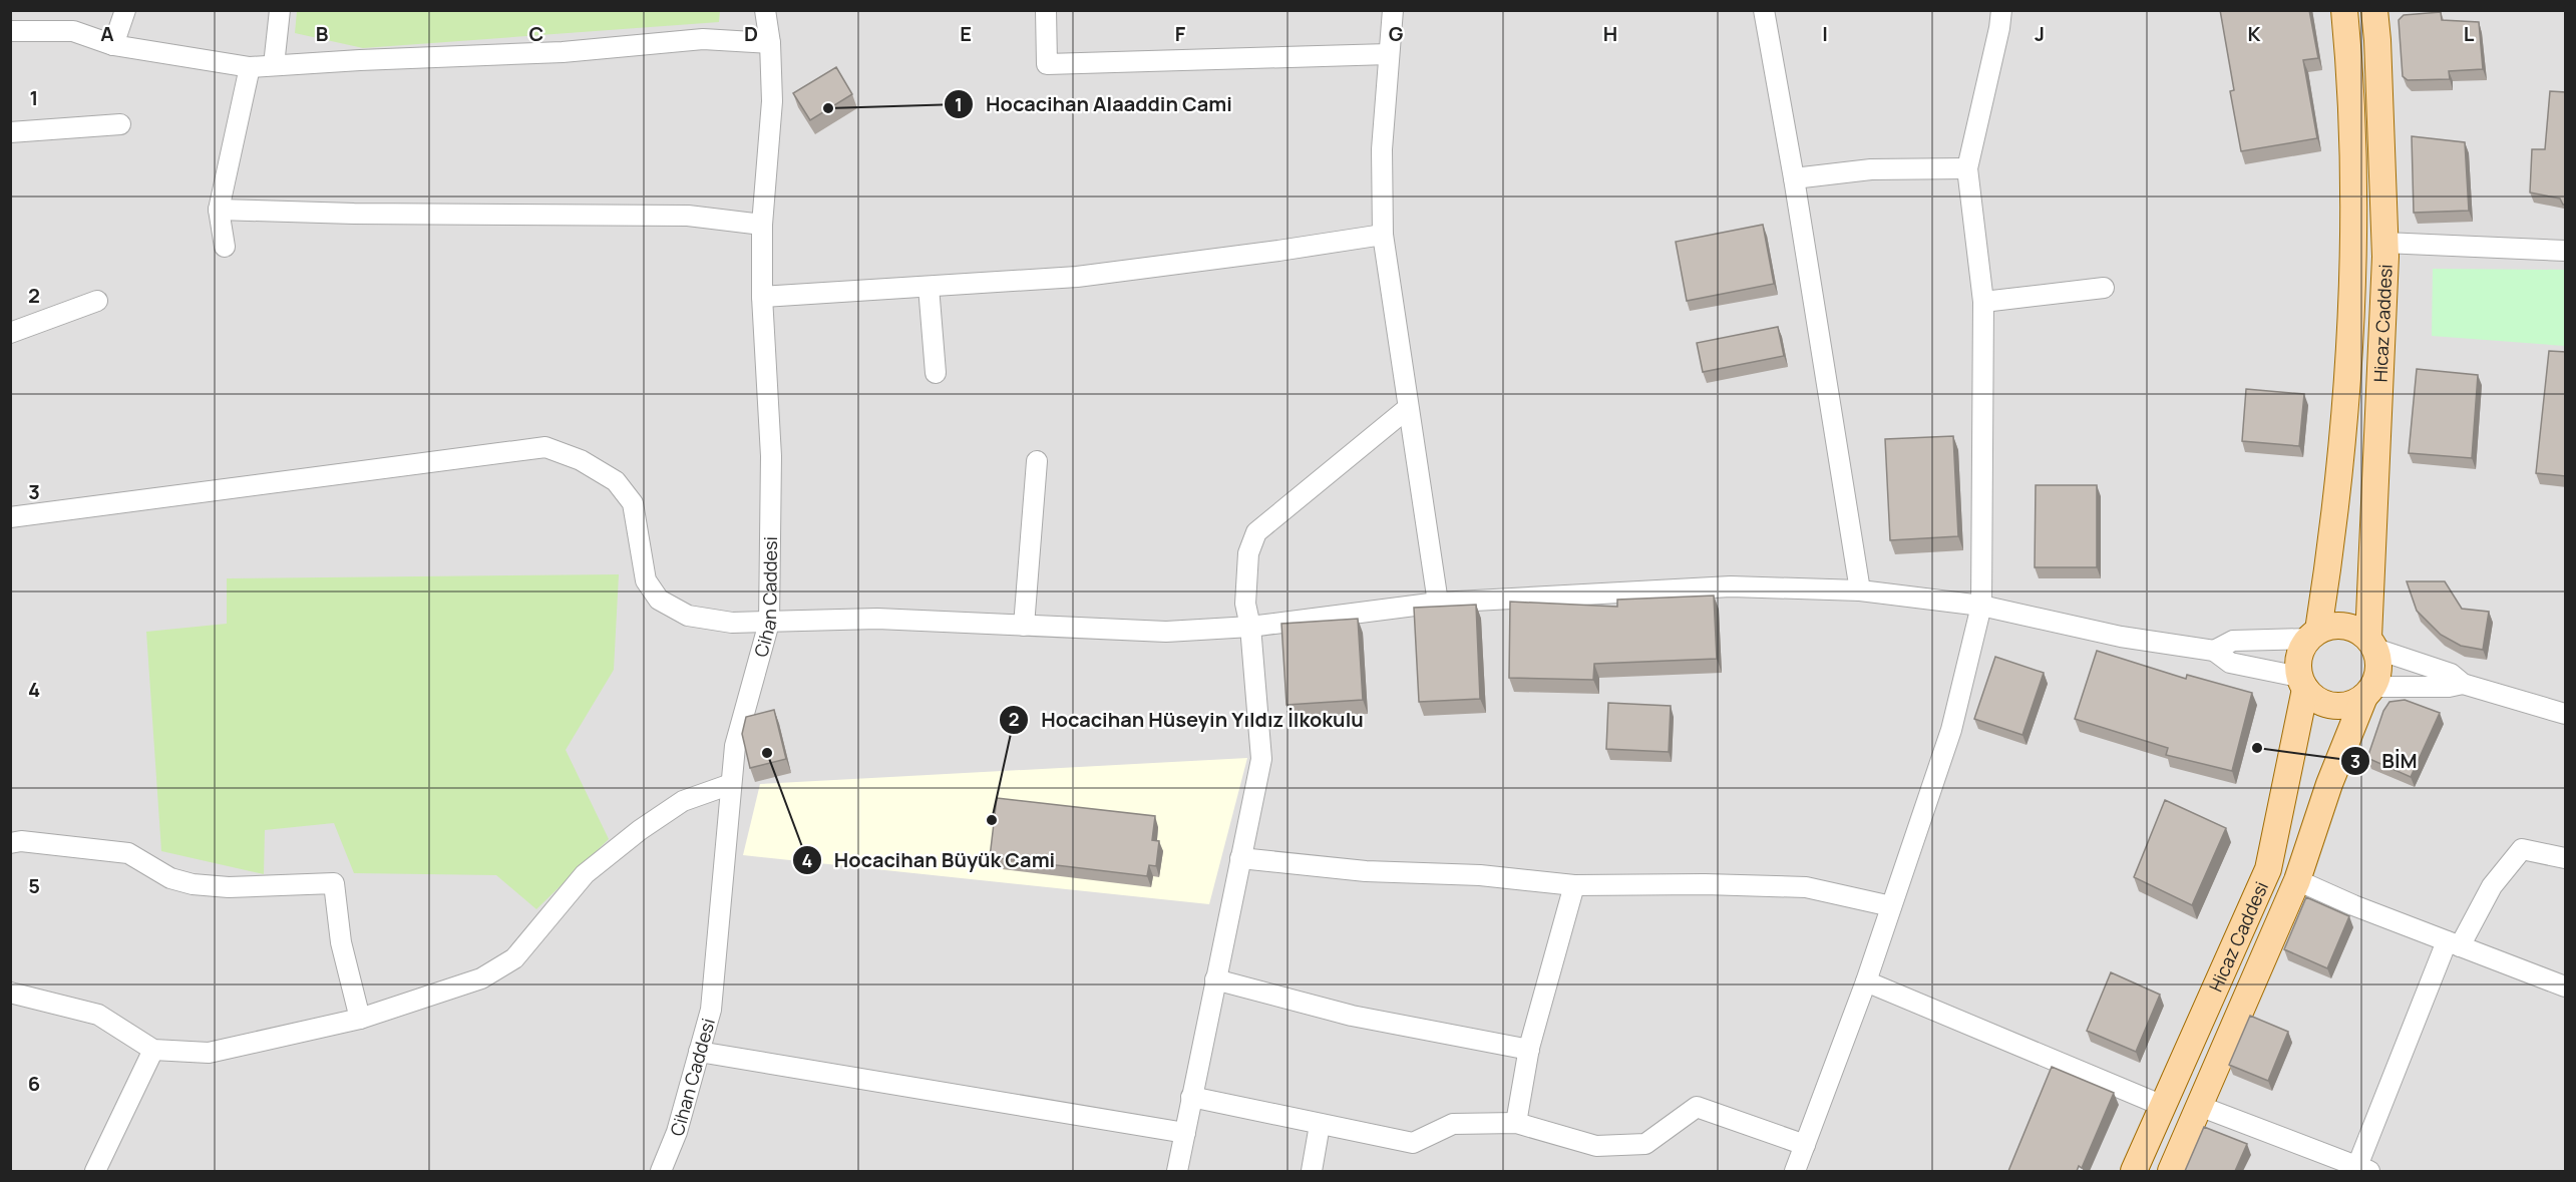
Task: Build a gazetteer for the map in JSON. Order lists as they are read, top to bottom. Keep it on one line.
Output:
{"streets":{"main road":["Hicaz Caddesi"],"street":["Cihan Caddesi"]},"places":["Hocacihan Alaaddin Cami","BİM","Hocacihan Büyük Cami","Hocacihan Hüseyin Yıldız İlkokulu"],"grid":{"columns":["A","B","C","D","E","F","G","H","I","J","K","L"],"rows":["1","2","3","4","5","6"]}}
